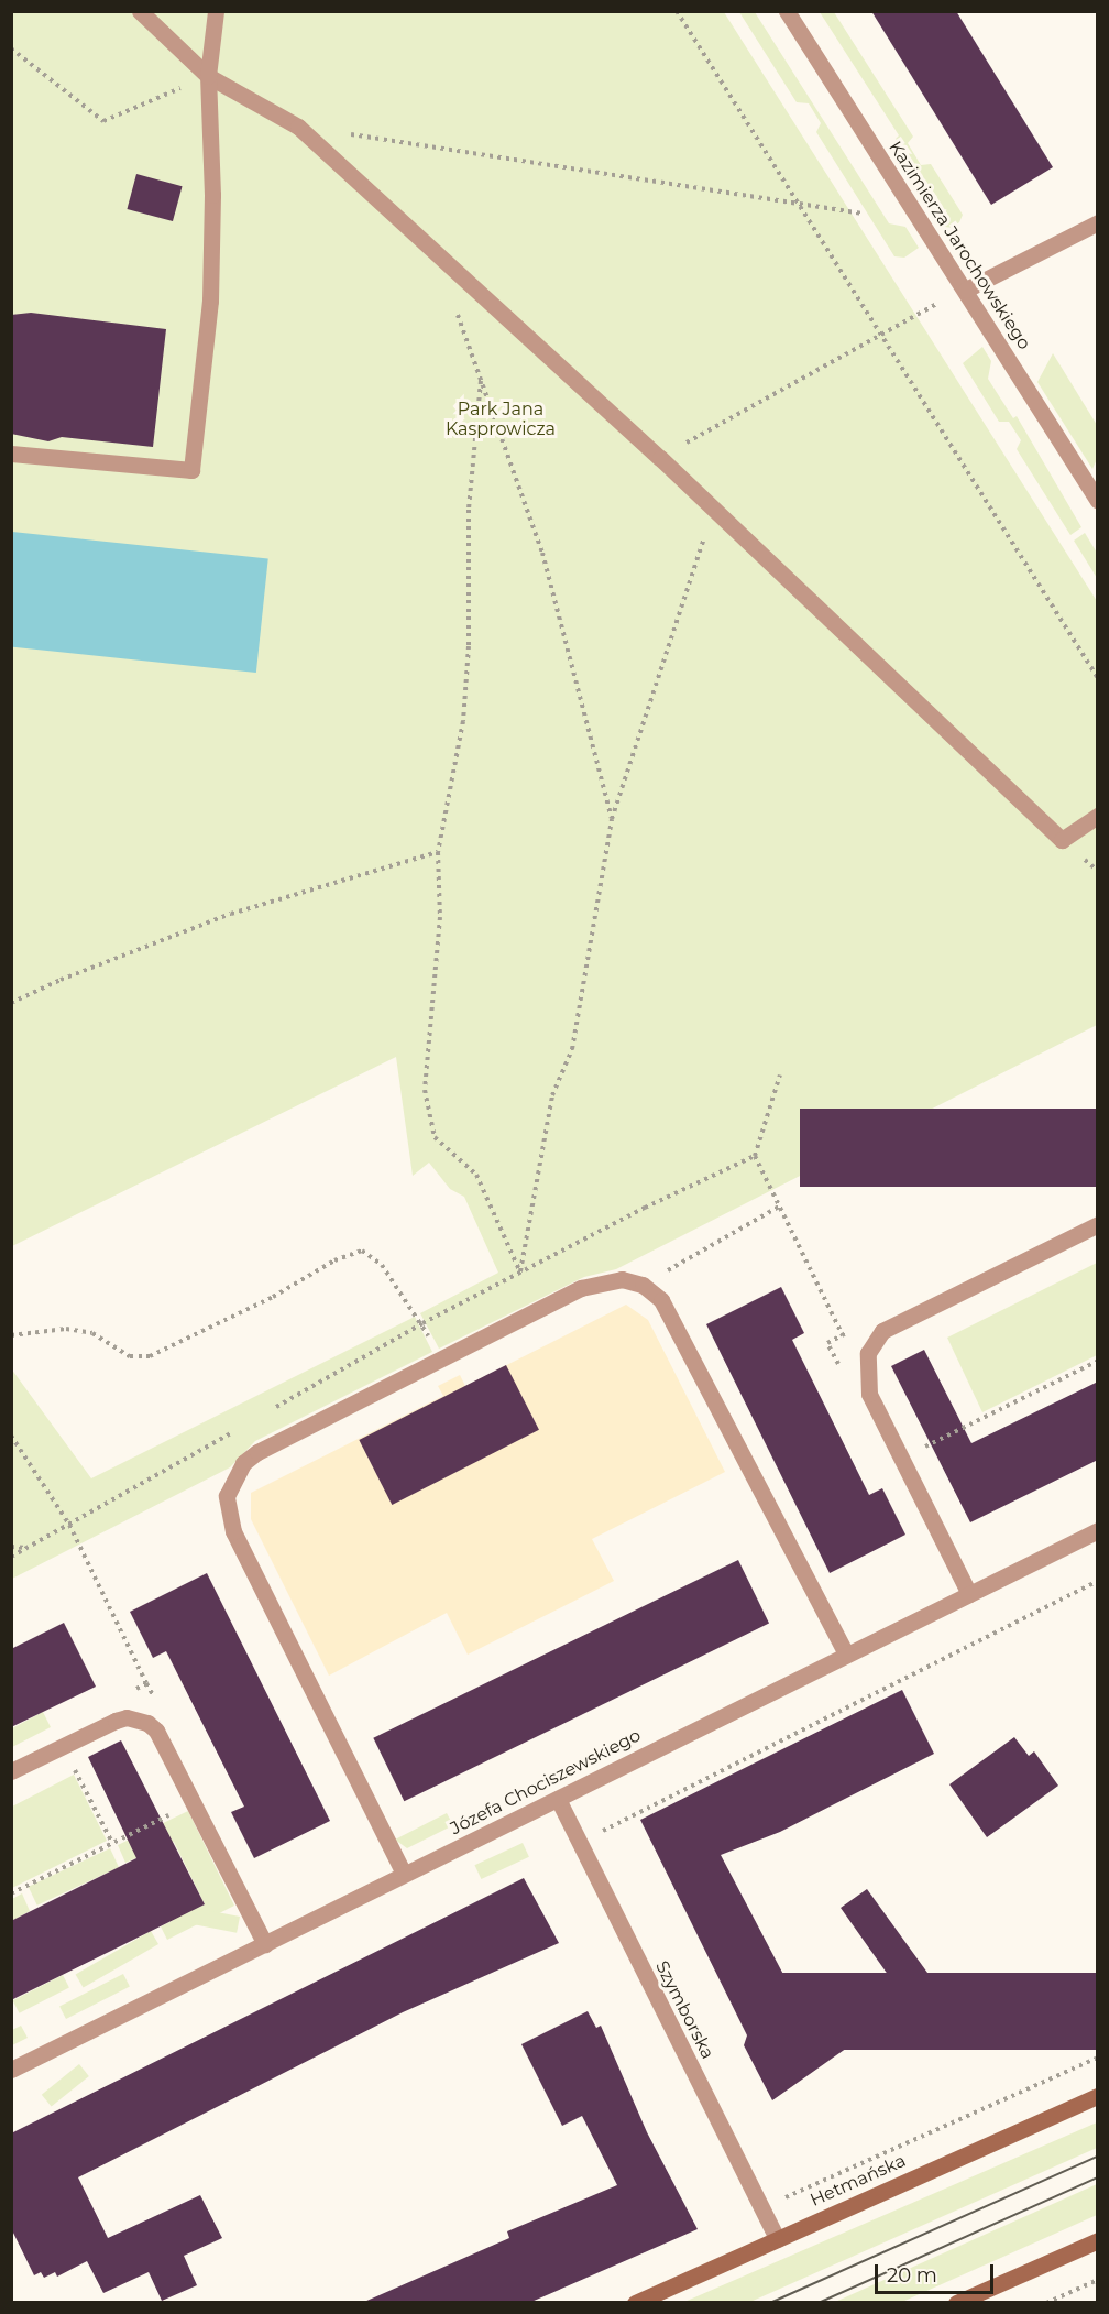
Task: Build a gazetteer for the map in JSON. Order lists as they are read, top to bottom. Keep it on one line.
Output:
{"streets":{"main road":["Hetmańska"],"street":["Kazimierza Jarochowskiego","Józefa Chociszewskiego","Szymborska"]},"crossings":[["Józefa Chociszewskiego","Szymborska"],["Szymborska","Hetmańska"]],"parks":["Park Jana Kasprowicza"],"scale_bar":"20 m"}
